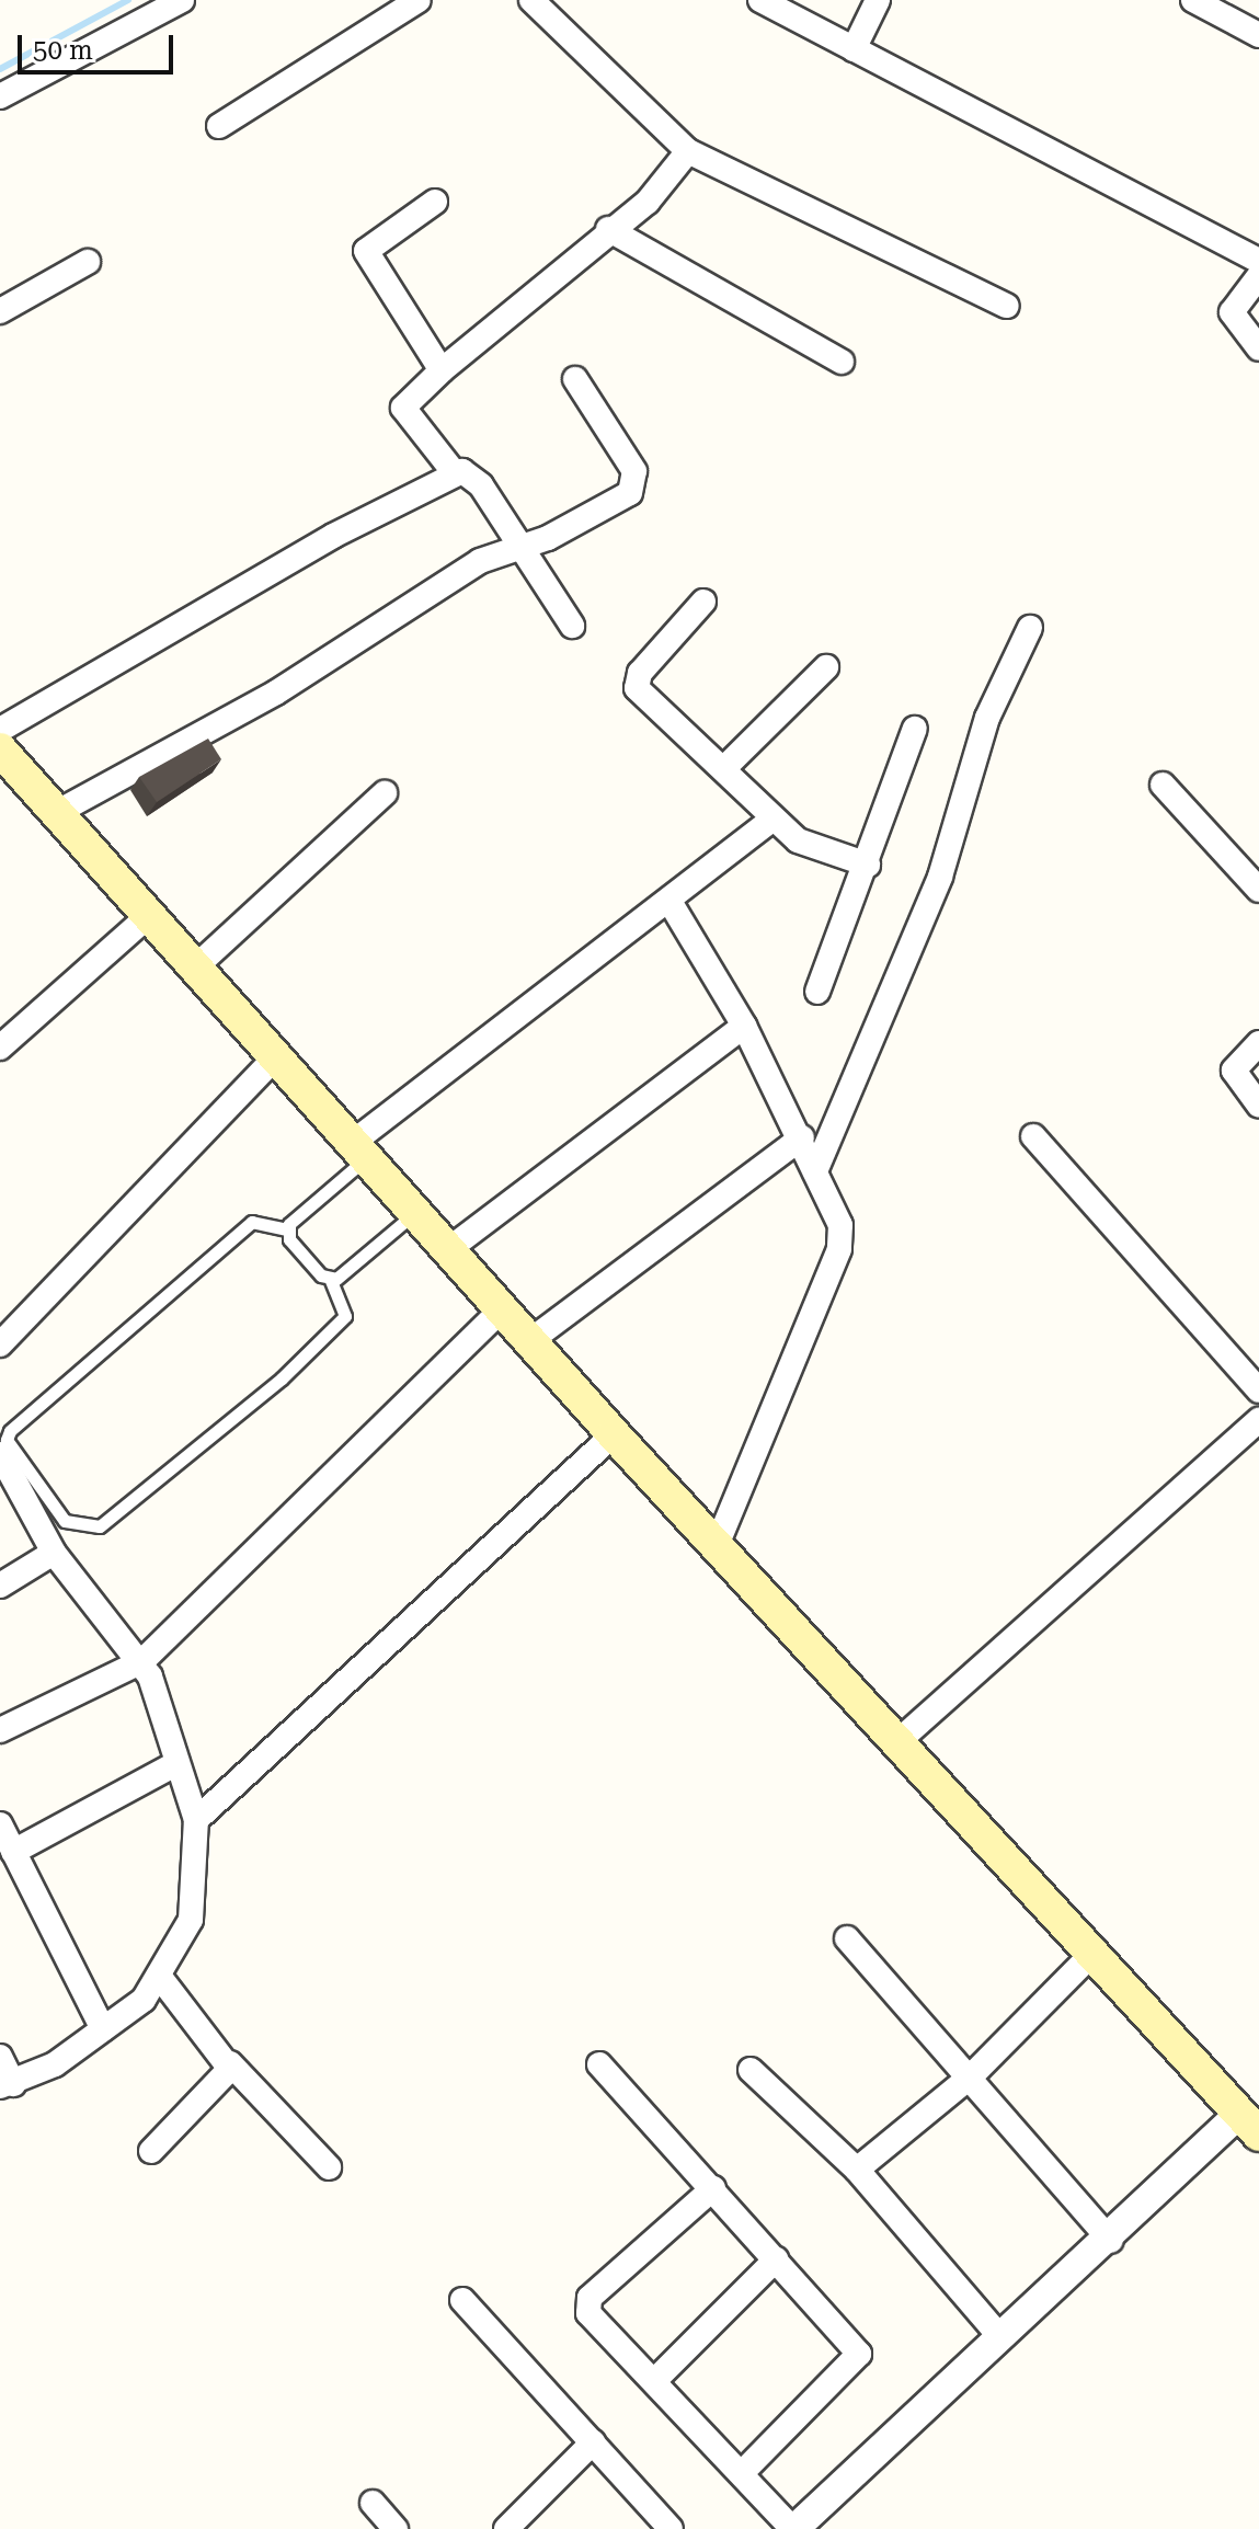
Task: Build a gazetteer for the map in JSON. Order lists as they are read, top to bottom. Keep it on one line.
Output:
{"scale_bar":"50 m"}
